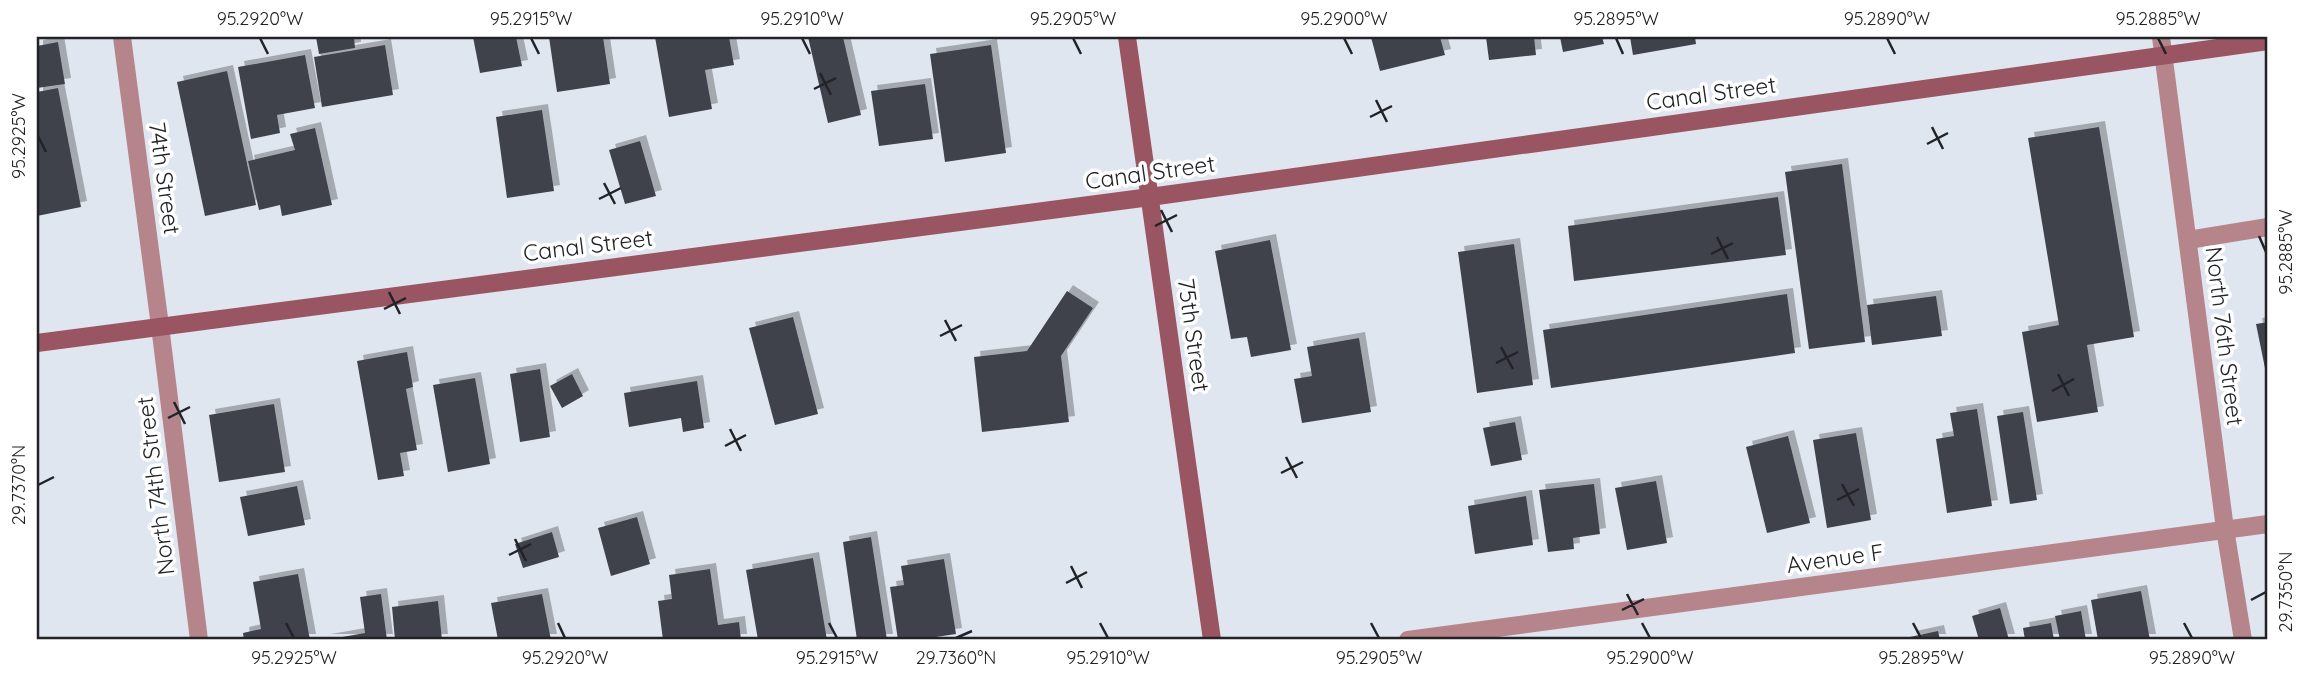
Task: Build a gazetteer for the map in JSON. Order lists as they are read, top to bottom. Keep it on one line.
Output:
{"streets":{"street":["Canal Street","74th Street","75th Street","North 76th Street","North 74th Street","Avenue F"]},"crossings":[["Canal Street","74th Street"],["Canal Street","75th Street"],["Canal Street","North 76th Street"],["Canal Street","North 74th Street"],["74th Street","North 74th Street"],["North 76th Street","Avenue F"]],"coordinates":["95.2920°W","95.2915°W","95.2910°W","95.2905°W","95.2900°W","95.2895°W","95.2890°W","95.2885°W","95.2925°W","29.7370°N","29.7350°N","29.7360°N"]}
